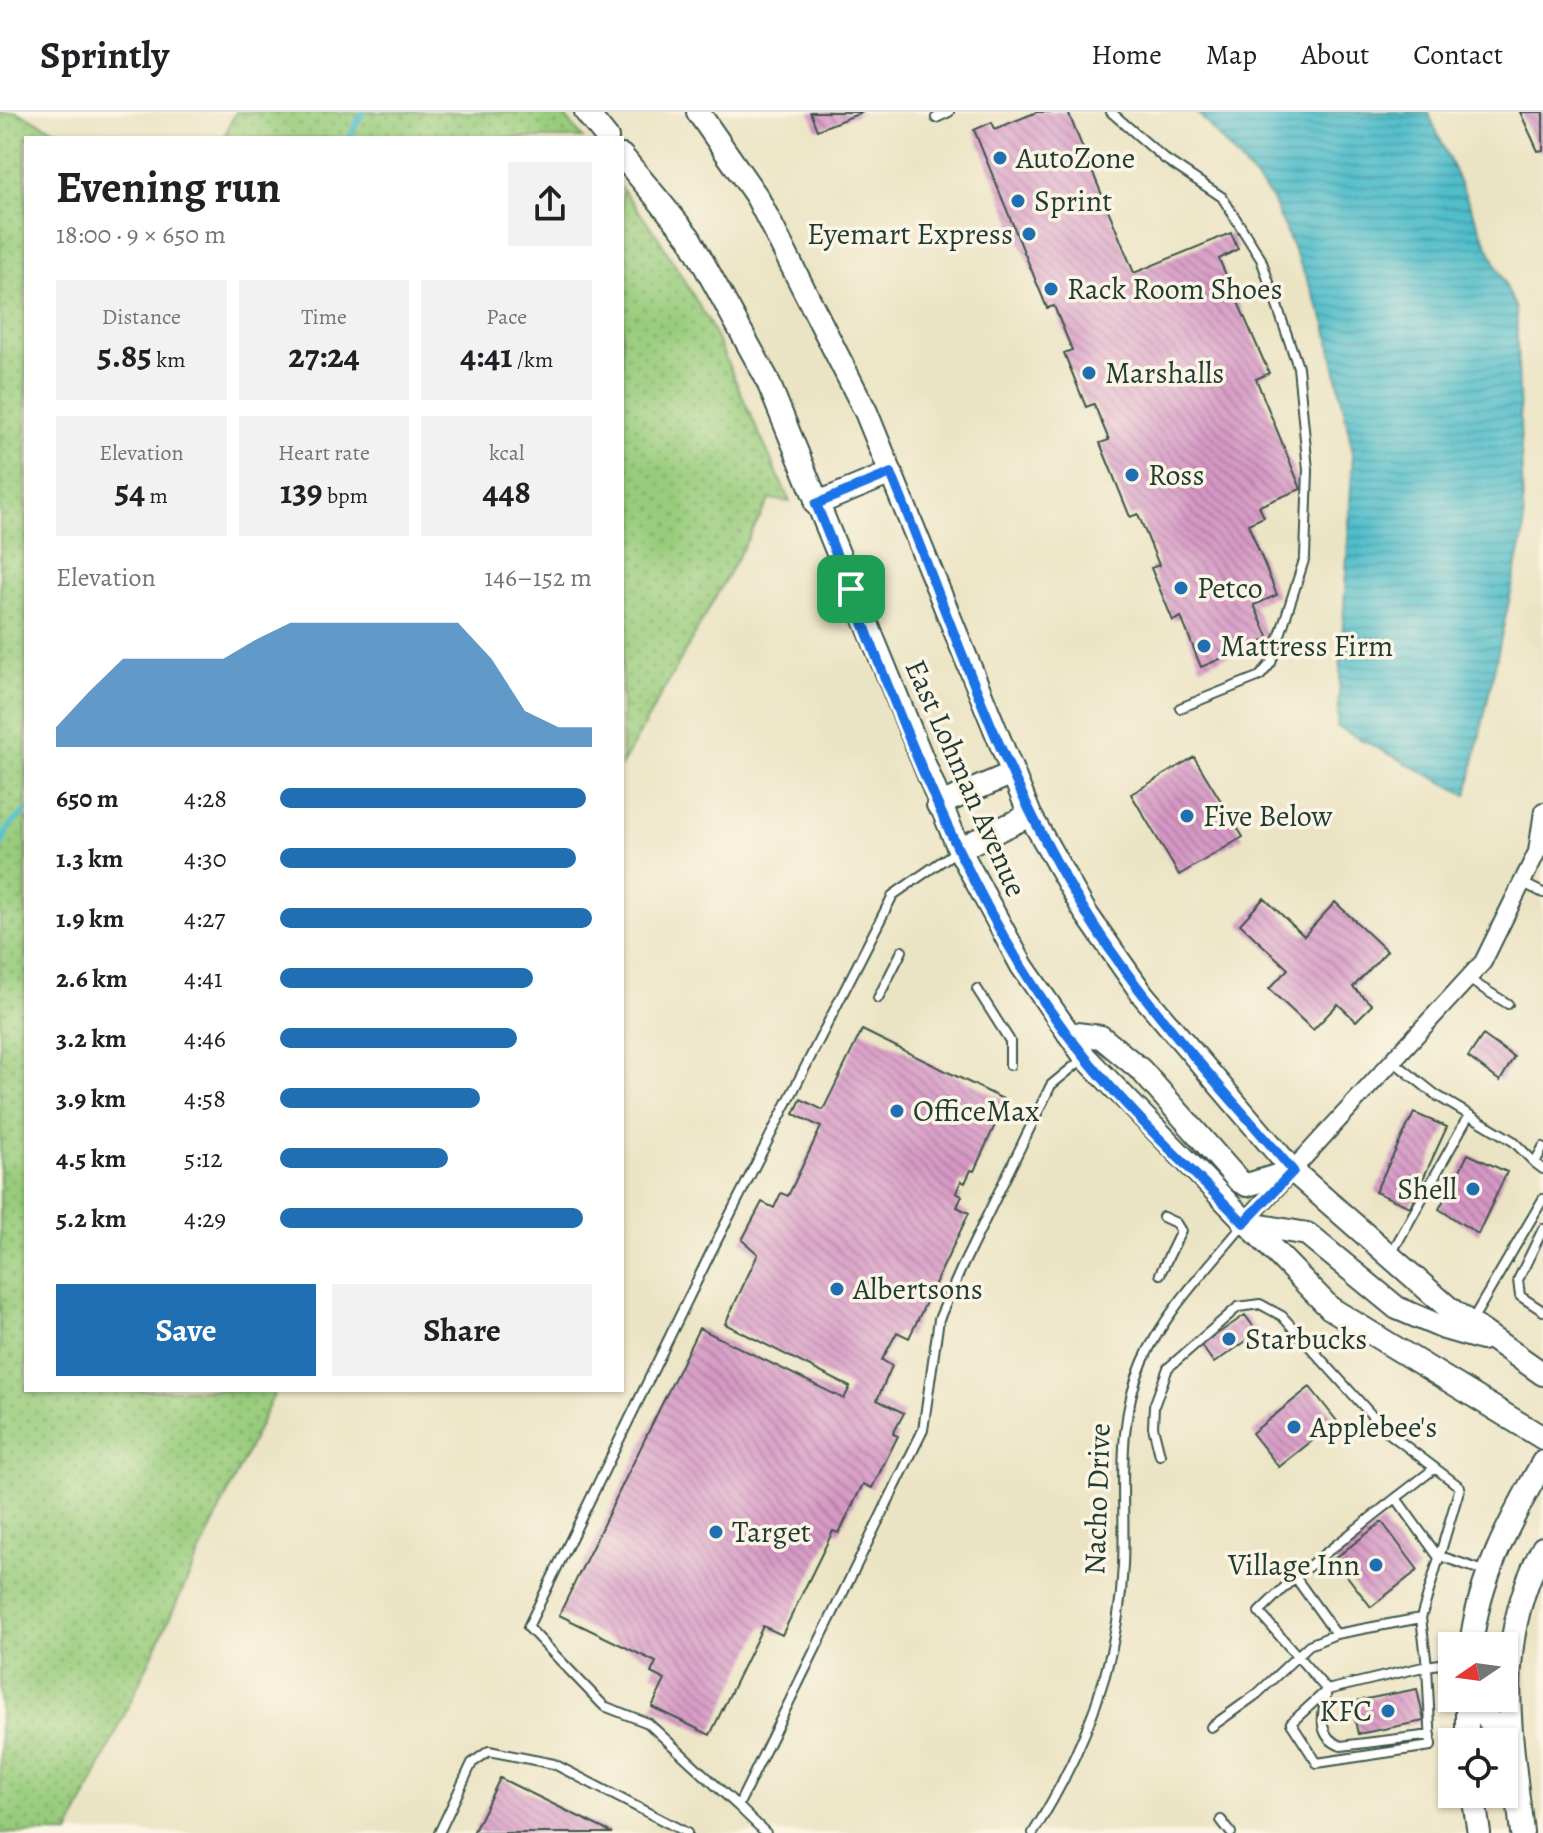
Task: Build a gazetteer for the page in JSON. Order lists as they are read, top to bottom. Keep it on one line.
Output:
{"streets":{"main road":["East Lohman Avenue"],"street":["Nacho Drive"]},"crossings":[["East Lohman Avenue","Nacho Drive"]],"places":["AutoZone","Sprint","Eyemart Express","Rack Room Shoes","Marshalls","Ross","Petco","Mattress Firm","Five Below","OfficeMax","Shell","Albertsons","Starbucks","Applebee's","Target","Village Inn","KFC"],"north":"left","page":{"header":"Sprintly","nav":["Home","Map","About","Contact"],"heading":["Evening run","18:00 · 9 × 650 m"],"stats":[["Distance","5.85 km"],["Time","27:24"],["Pace","4:41 /km"],["Elevation","54 m"],["Heart rate","139 bpm"],["kcal","448"]],"chart":["Elevation","146–152 m"],"list":[{"name":"650 m","note":"4:28"},{"name":"1.3 km","note":"4:30"},{"name":"1.9 km","note":"4:27"},{"name":"2.6 km","note":"4:41"},{"name":"3.2 km","note":"4:46"},{"name":"3.9 km","note":"4:58"},{"name":"4.5 km","note":"5:12"},{"name":"5.2 km","note":"4:29"}],"buttons":["Save","Share"]}}
